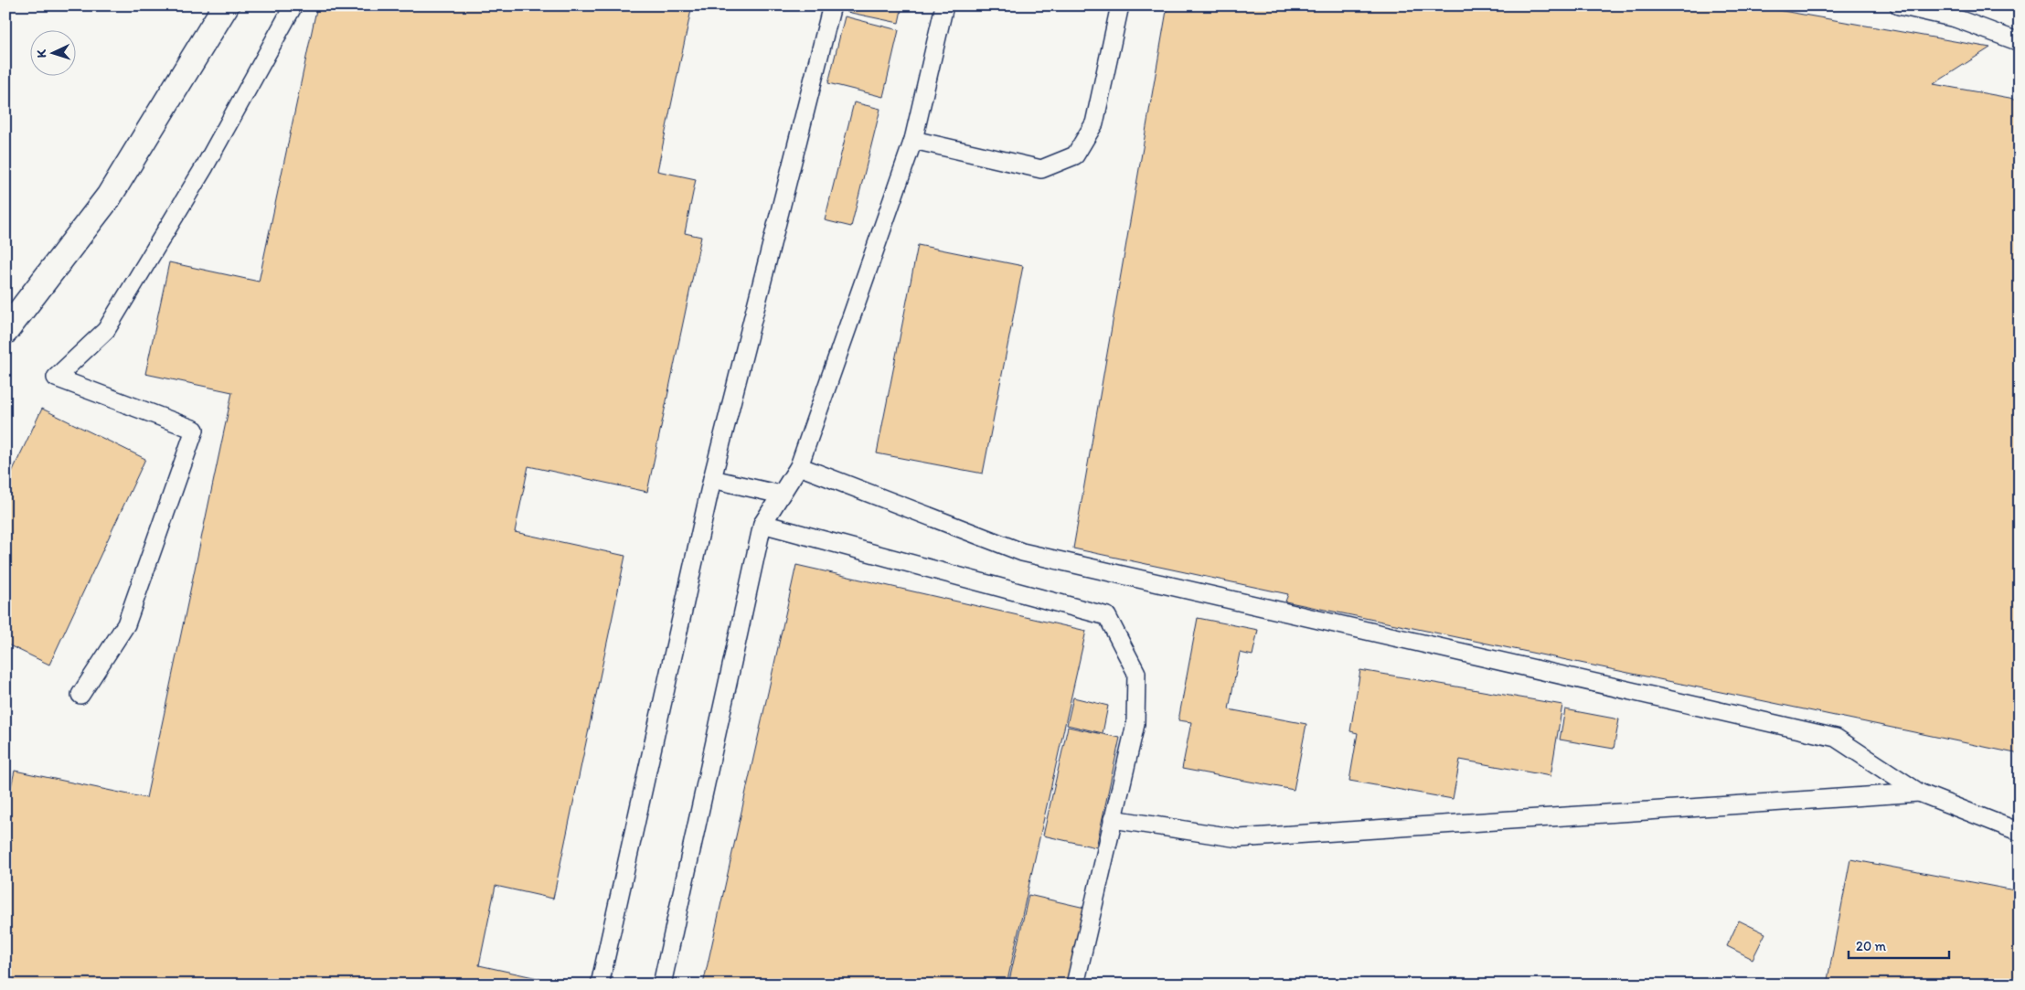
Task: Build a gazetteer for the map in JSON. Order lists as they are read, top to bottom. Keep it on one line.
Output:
{"scale_bar":"20 m","north":"left"}
